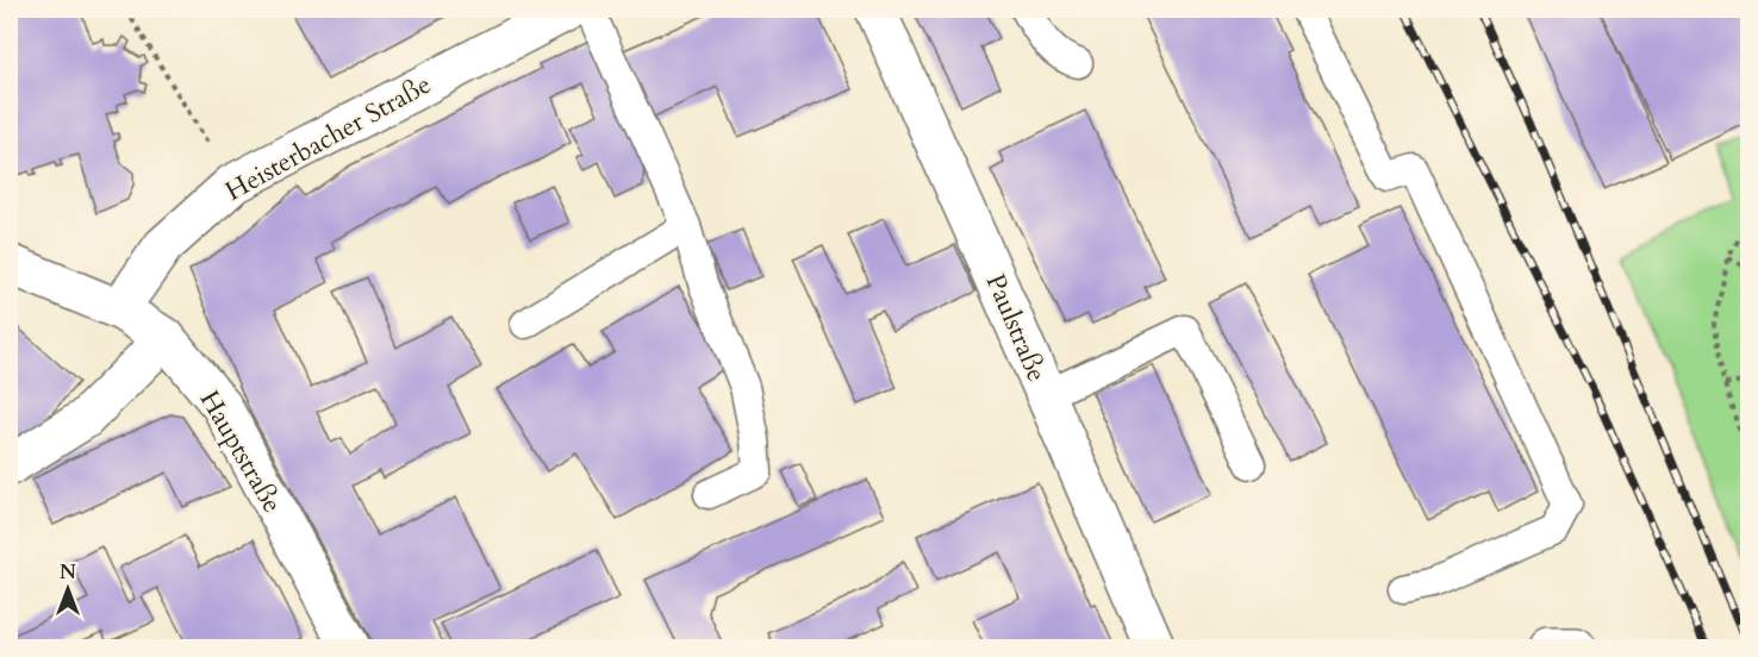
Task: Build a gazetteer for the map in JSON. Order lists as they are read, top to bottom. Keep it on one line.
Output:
{"streets":{"street":["Heisterbacher Straße","Paulstraße","Hauptstraße"]},"crossings":[["Heisterbacher Straße","Hauptstraße"]],"north":"top"}
